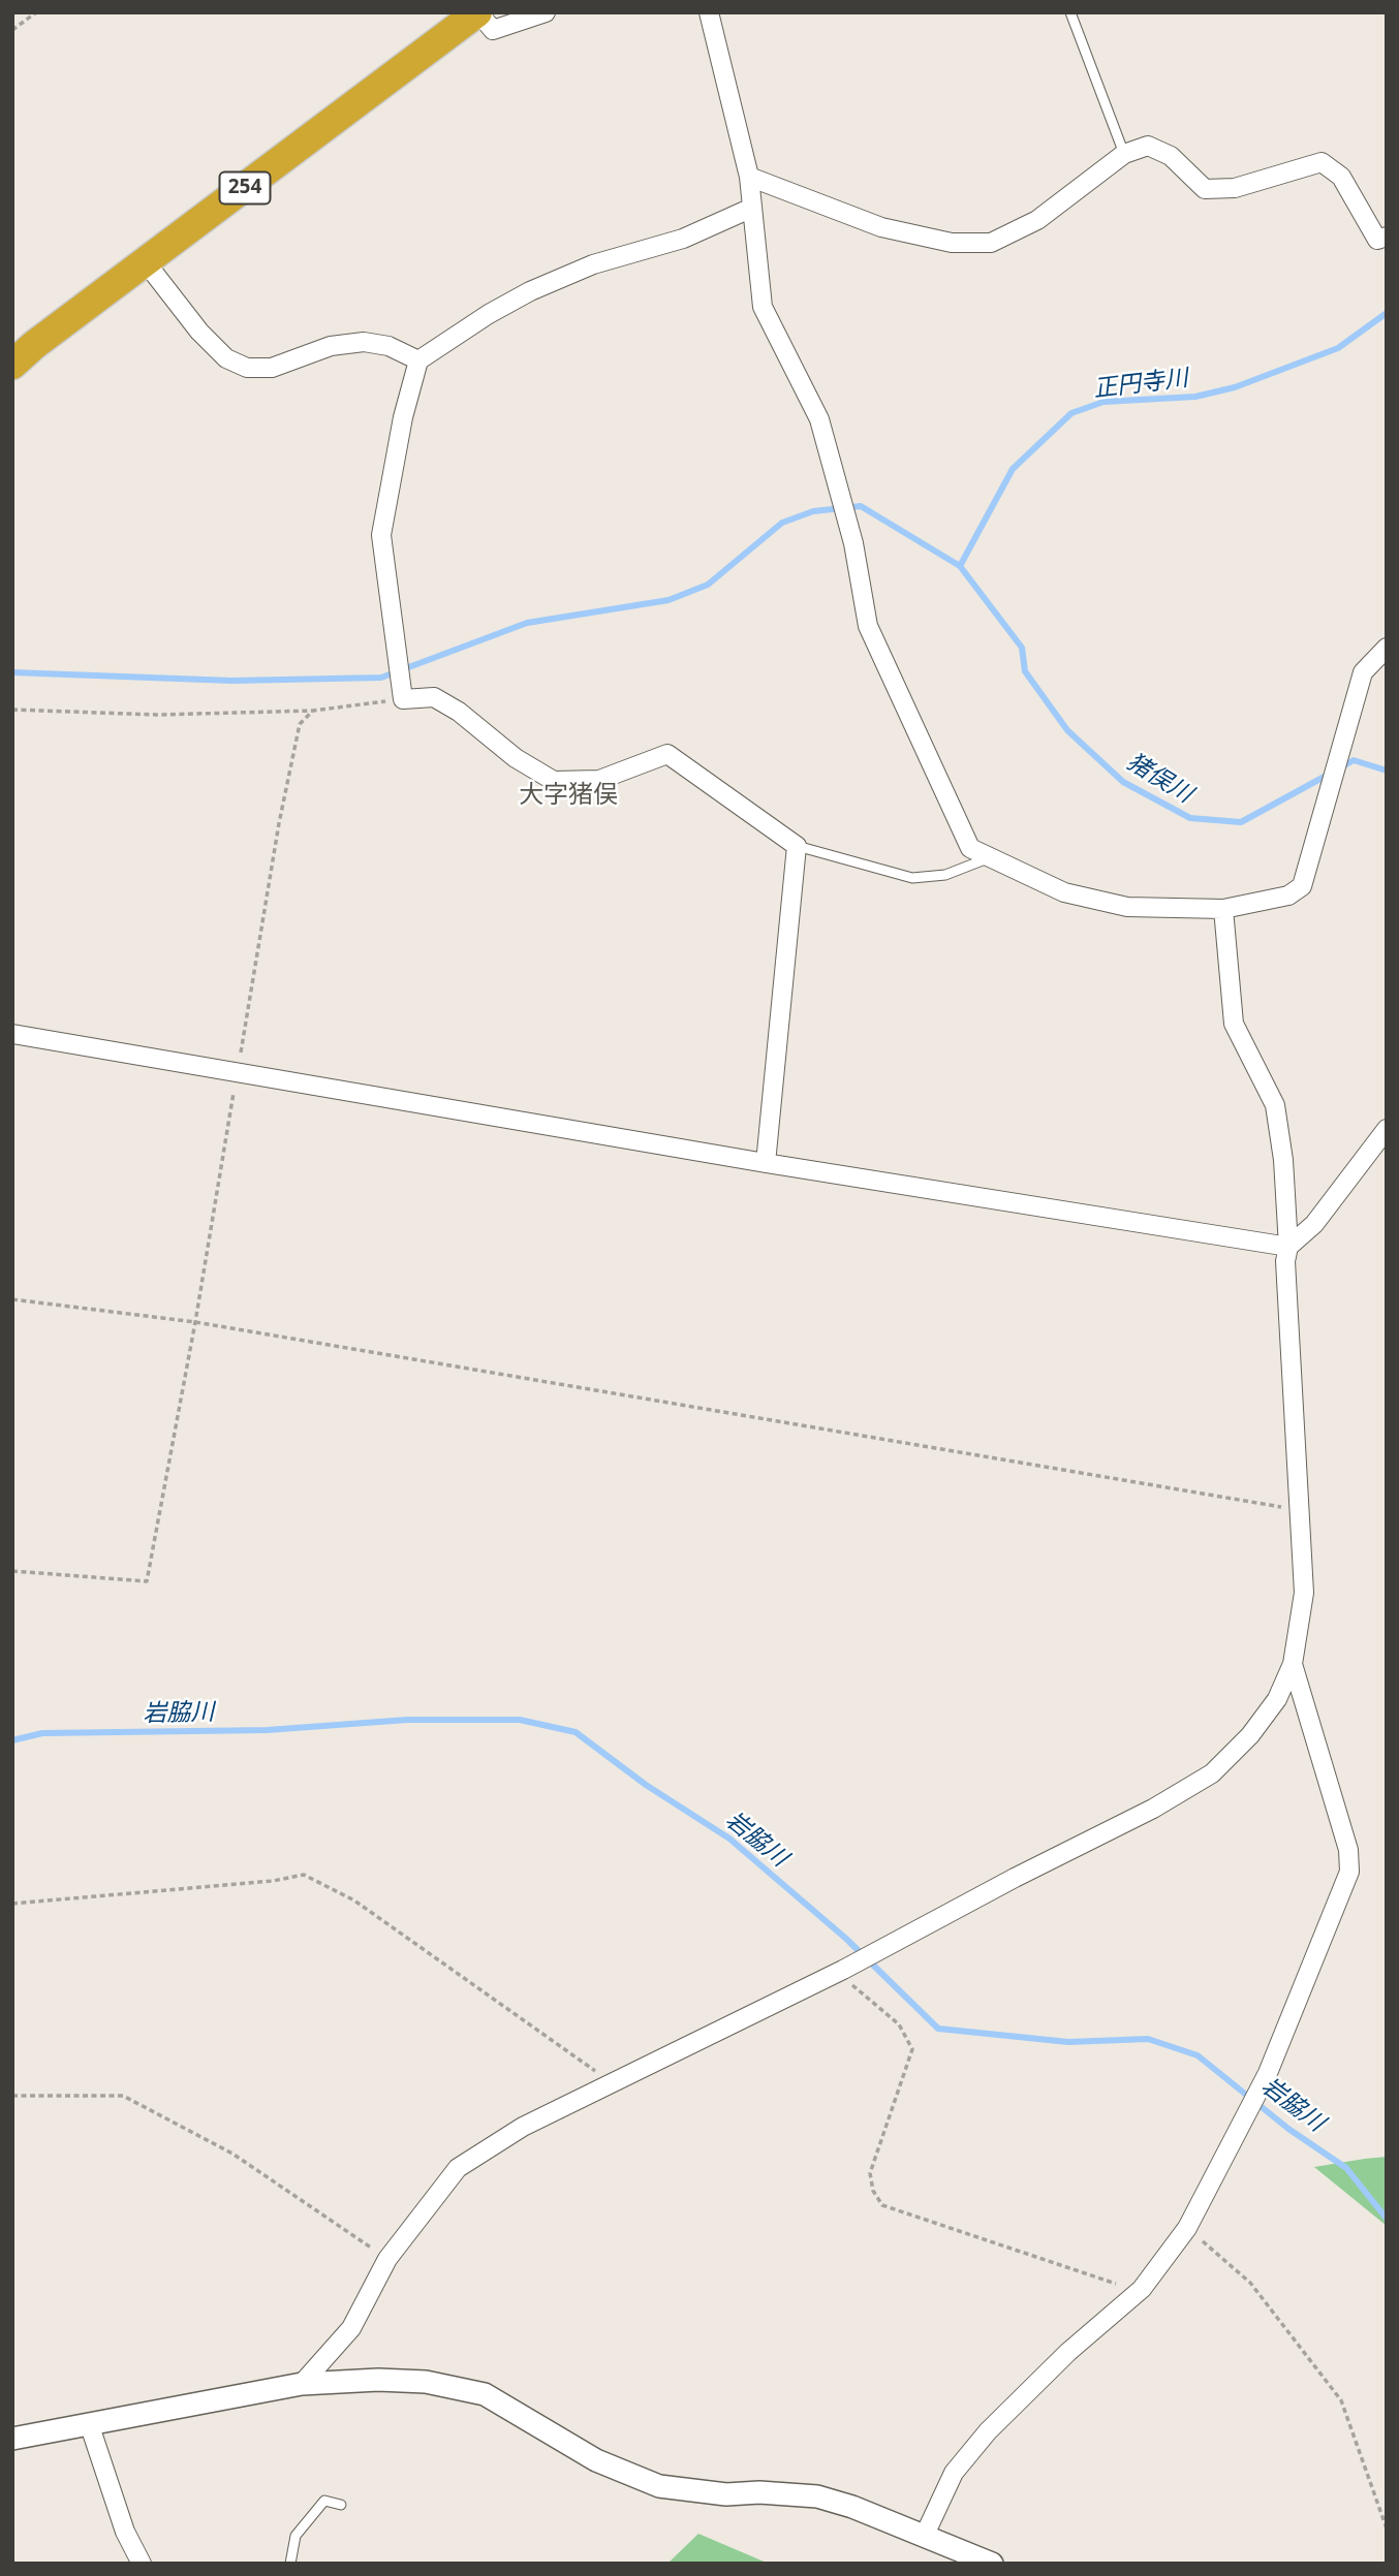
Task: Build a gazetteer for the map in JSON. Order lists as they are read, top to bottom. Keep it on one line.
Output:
{"streets":{"highway":["254"]},"districts":["大字猪俣"],"water":["正円寺川","猪俣川","岩脇川"]}
